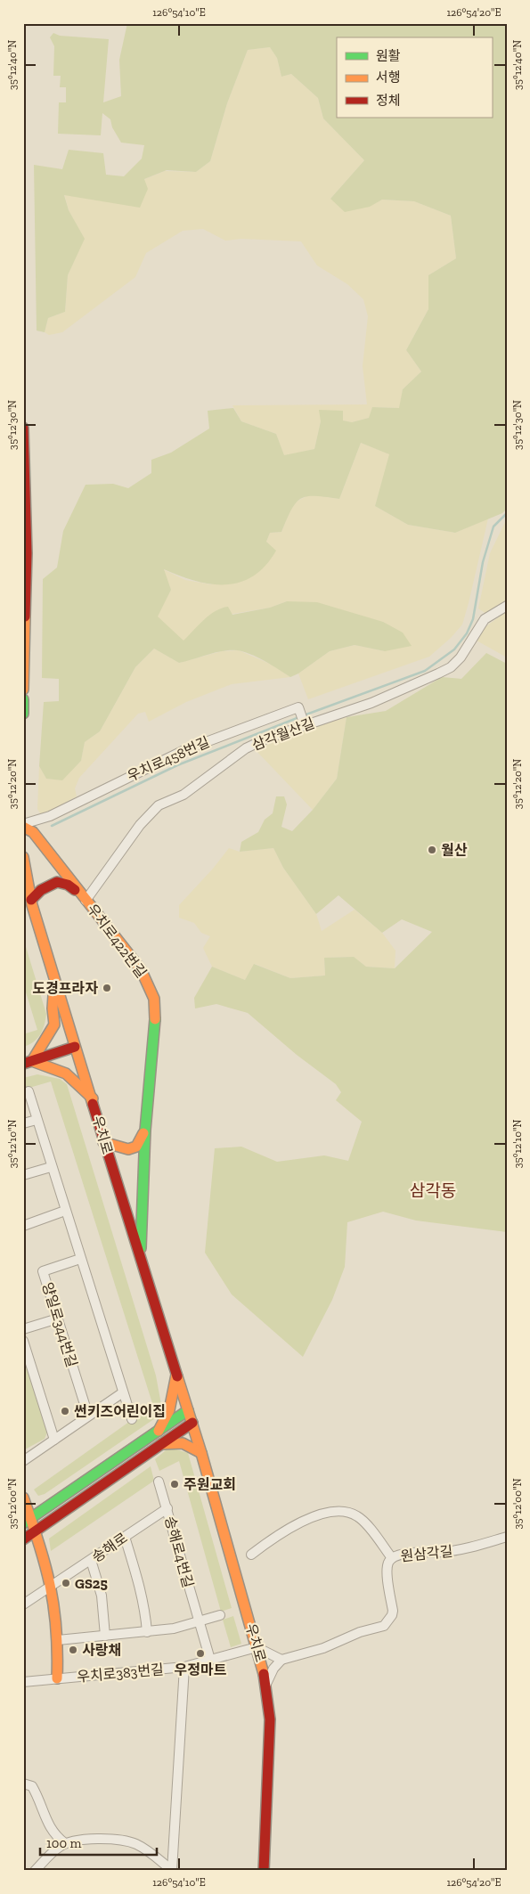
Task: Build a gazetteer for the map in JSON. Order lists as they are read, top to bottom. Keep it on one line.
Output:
{"streets":{"main road":["우치로422번길","우치로"],"street":["삼각월산길","우치로458번길","양일로344번길","송해로","송해로4번길","원삼각길","우치로383번길"]},"crossings":[["삼각월산길","우치로458번길"],["삼각월산길","우치로422번길"],["우치로458번길","우치로422번길"],["우치로422번길","우치로"],["우치로","우치로383번길"],["송해로","송해로4번길"],["송해로4번길","우치로383번길"]],"districts":["삼각동"],"places":["월산","도경프라자","썬키즈어린이집","주원교회","GS25","사랑채","우정마트"],"legend":["원활","서행","정체"],"scale_bar":"100 m","coordinates":["126°54'10\"E","126°54'20\"E","35°12'40\"N","35°12'30\"N","35°12'20\"N","35°12'10\"N","35°12'00\"N"]}
